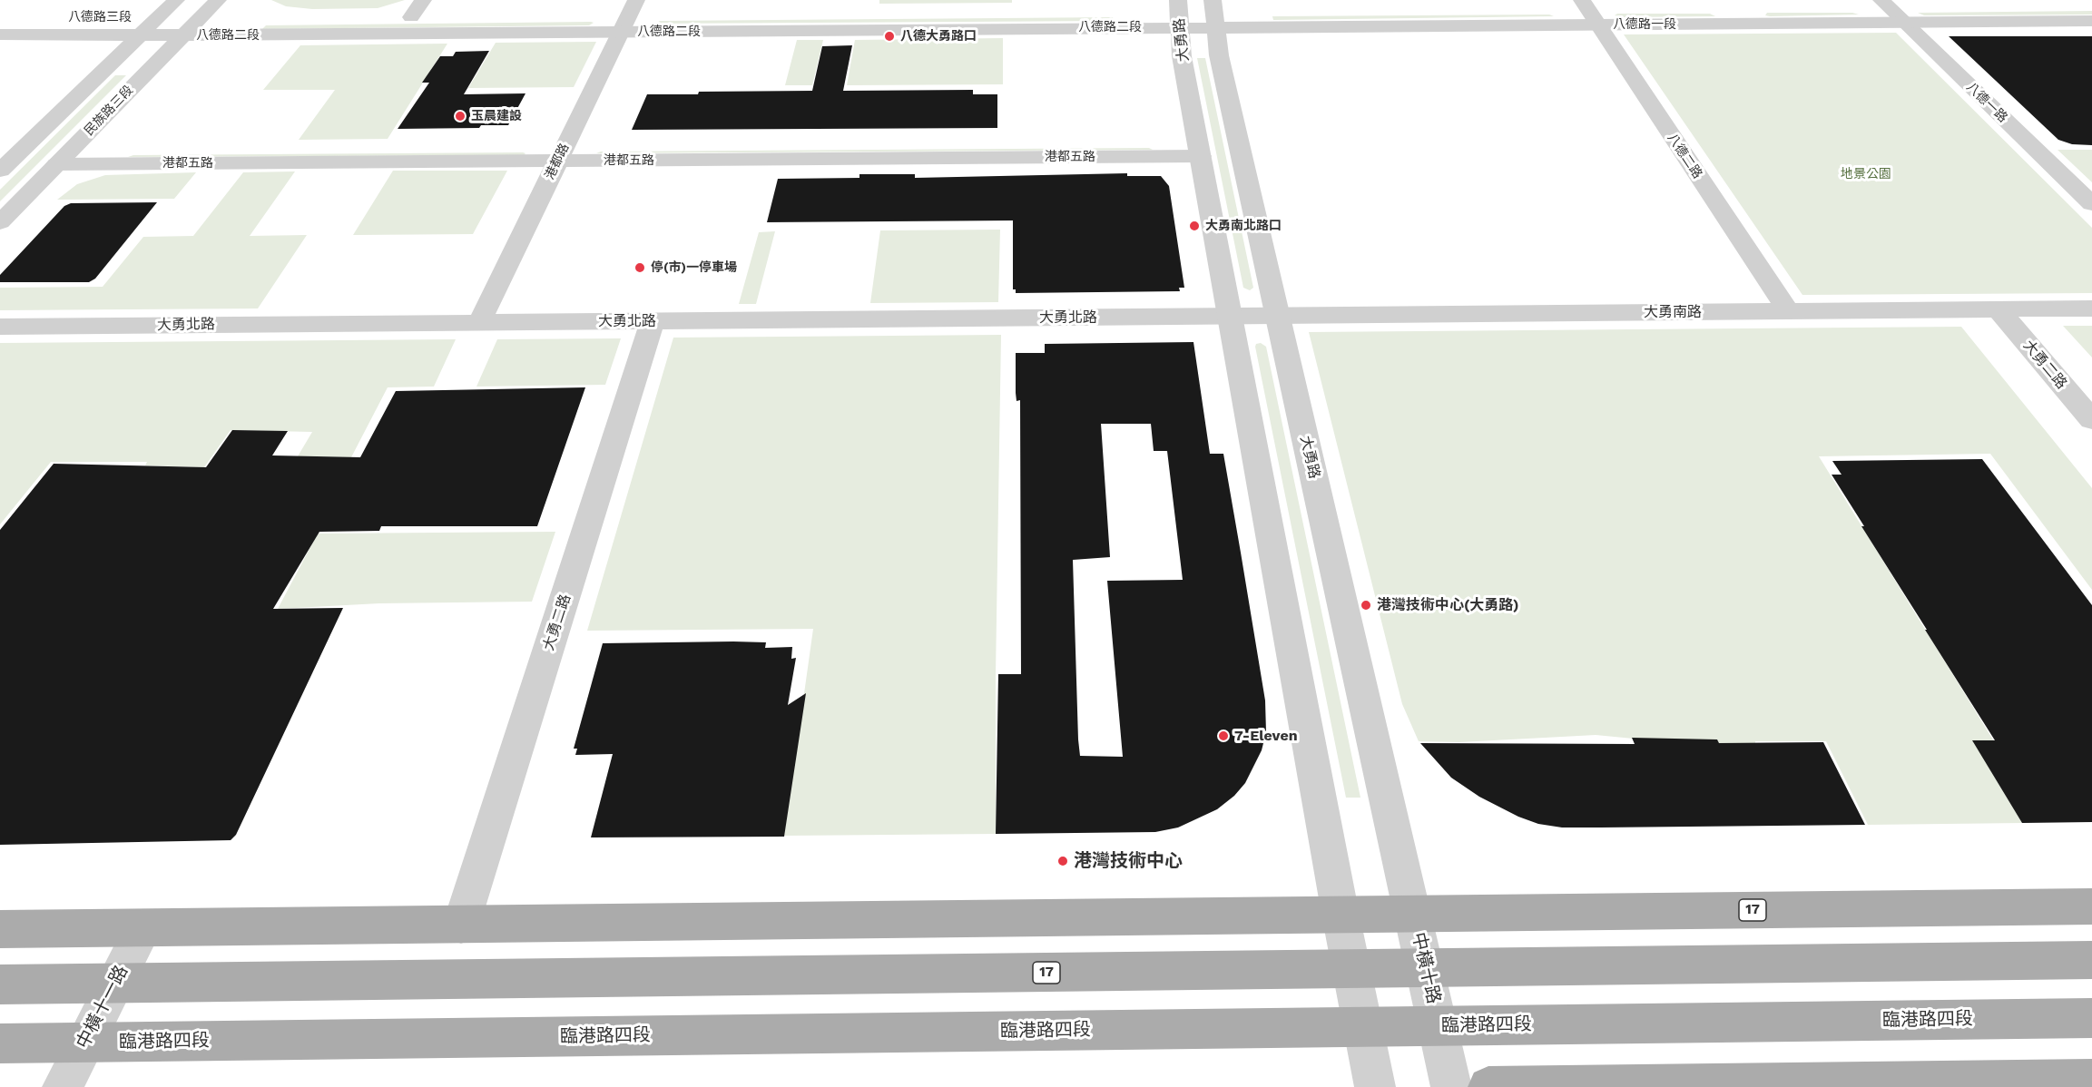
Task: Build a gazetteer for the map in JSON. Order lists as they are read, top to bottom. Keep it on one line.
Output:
{"streets":{"main road":["17","臨港路四段"],"street":["八德路三段","八德路一段","八德路二段","大勇路","八德一路","民族路三段","八德二路","港都五路","港都路","大勇南路","大勇北路","大勇二路","中橫十路","中橫十一路"]},"crossings":[["八德路三段","八德路二段"],["八德路三段","民族路三段"],["八德路一段","八德路二段"],["八德路一段","大勇路"],["八德路一段","八德一路"],["八德路一段","八德二路"],["八德路二段","大勇路"],["八德路二段","民族路三段"],["八德路二段","港都路"],["大勇路","港都五路"],["大勇路","大勇南路"],["大勇路","大勇北路"],["大勇路","17"],["大勇路","中橫十路"],["民族路三段","港都五路"],["八德二路","大勇南路"],["港都五路","港都路"],["港都路","大勇北路"],["大勇南路","大勇北路"],["大勇南路","大勇二路"],["大勇北路","大勇二路"],["大勇二路","17"],["17","中橫十路"],["17","中橫十一路"],["中橫十路","臨港路四段"],["中橫十一路","臨港路四段"]],"parks":["地景公園"],"places":["八德大勇路口","玉晨建設","大勇南北路口","停(市)一停車場","港灣技術中心(大勇路)","7-Eleven","港灣技術中心"]}
